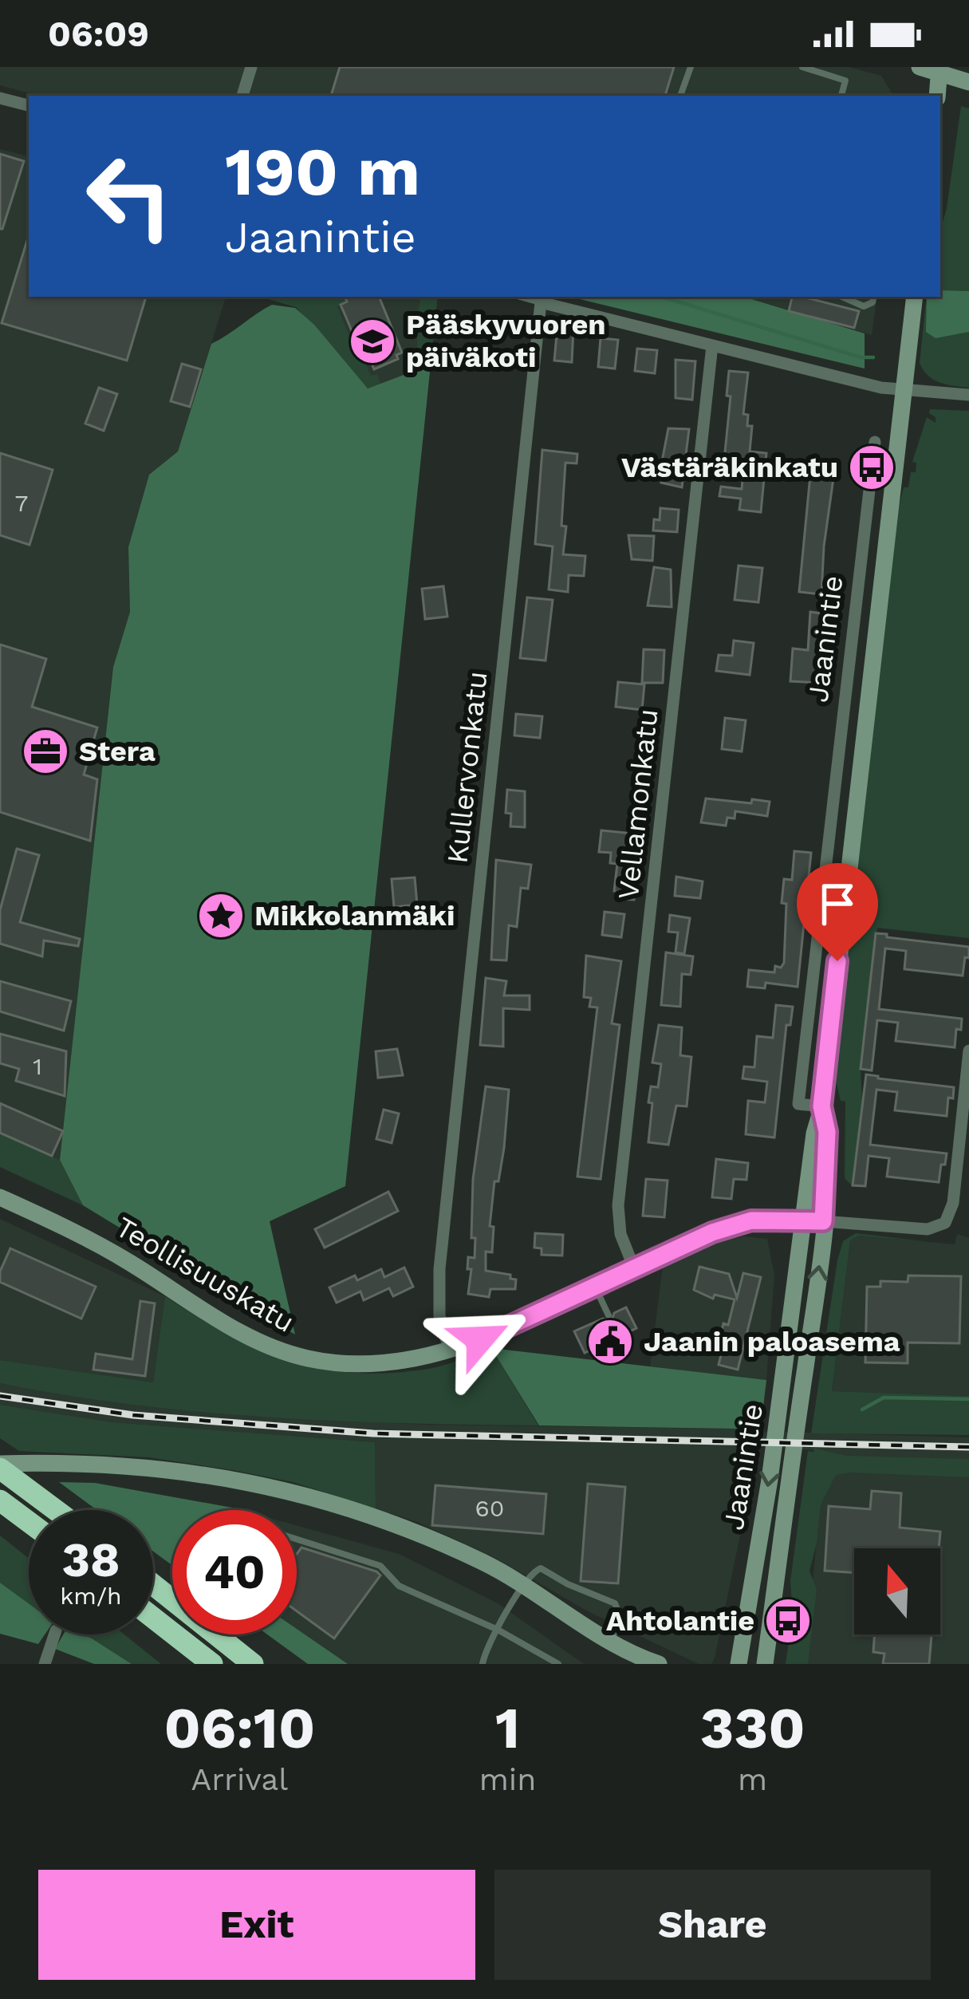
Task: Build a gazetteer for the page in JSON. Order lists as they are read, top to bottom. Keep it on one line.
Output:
{"streets":{"main road":["Jaanintie","Teollisuuskatu"],"street":["Kullervonkatu","Vellamonkatu"]},"crossings":[["Jaanintie","Teollisuuskatu"],["Kullervonkatu","Teollisuuskatu"],["Vellamonkatu","Teollisuuskatu"]],"places":{"school or university":["Pääskyvuoren päiväkoti"],"bus stop":["Västäräkinkatu","Ahtolantie"],"office":["Stera"],"place":["Mikkolanmäki"],"public building":["Jaanin paloasema"]},"house_numbers":["7","1","60"],"north":"top","page":{"status":"06:09","turn":["190 m","Jaanintie"],"speed":"38 km/h","limit":"40","eta":["06:10","Arrival","1","min","330","m"],"buttons":["Exit","Share"]}}
